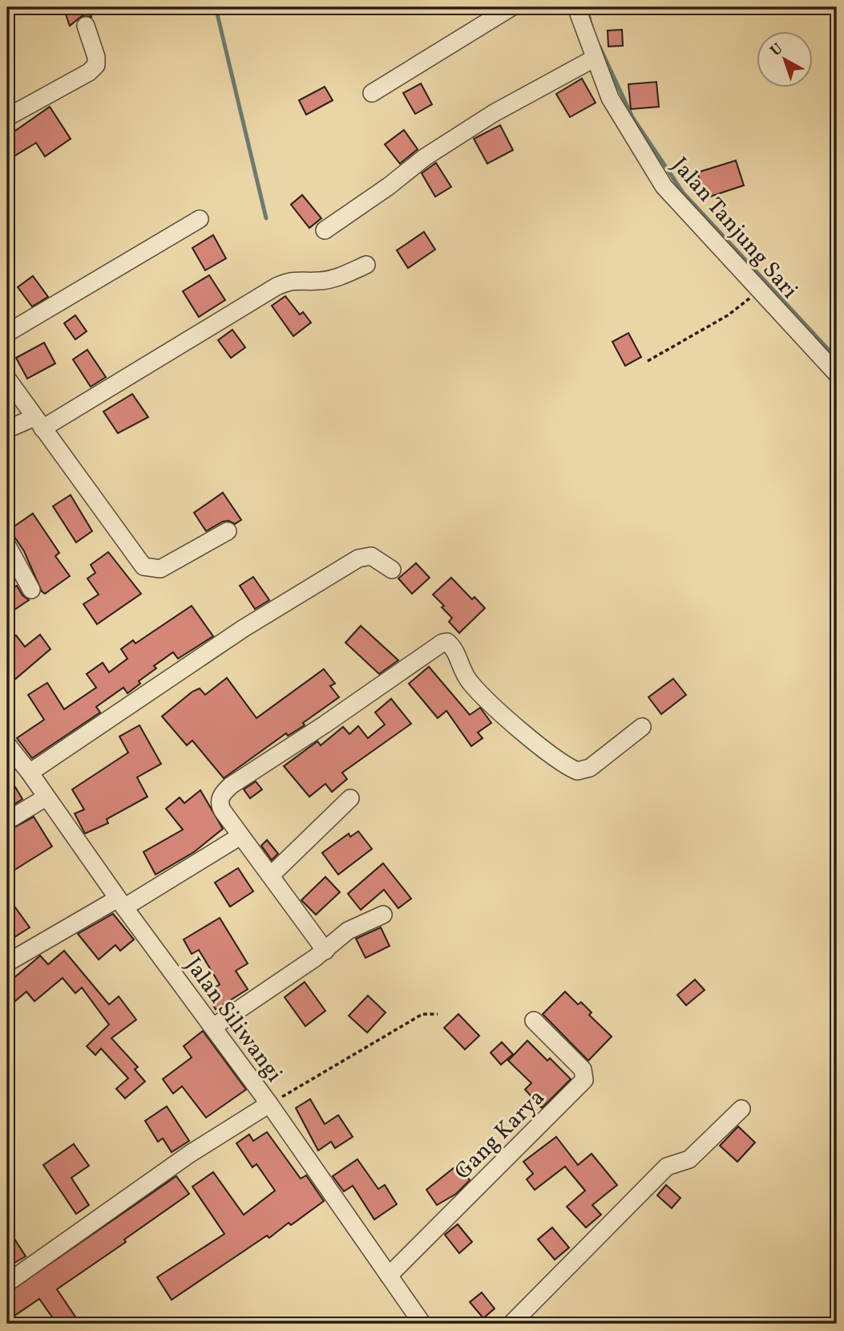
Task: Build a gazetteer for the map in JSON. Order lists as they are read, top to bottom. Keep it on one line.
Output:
{"streets":{"street":["Jalan Tanjung Sari","Jalan Siliwangi","Gang Karya"]},"crossings":[["Jalan Siliwangi","Gang Karya"]],"north":"top left"}
